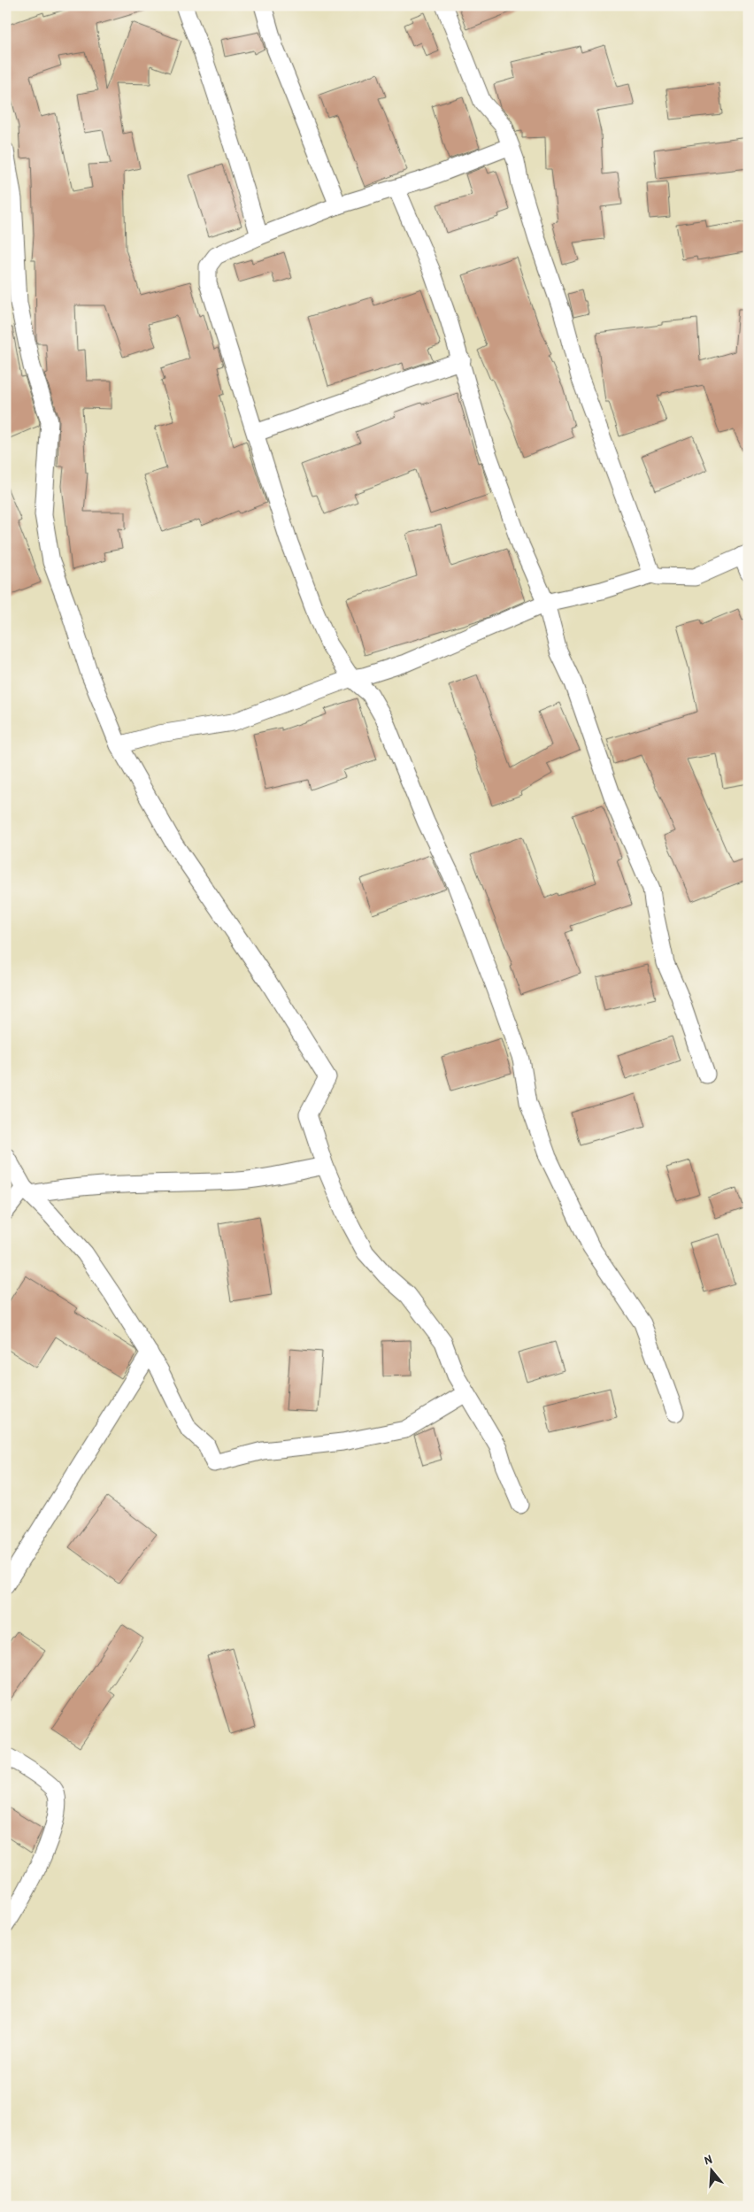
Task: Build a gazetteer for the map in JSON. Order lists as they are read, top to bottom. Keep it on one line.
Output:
{"north":"top"}
